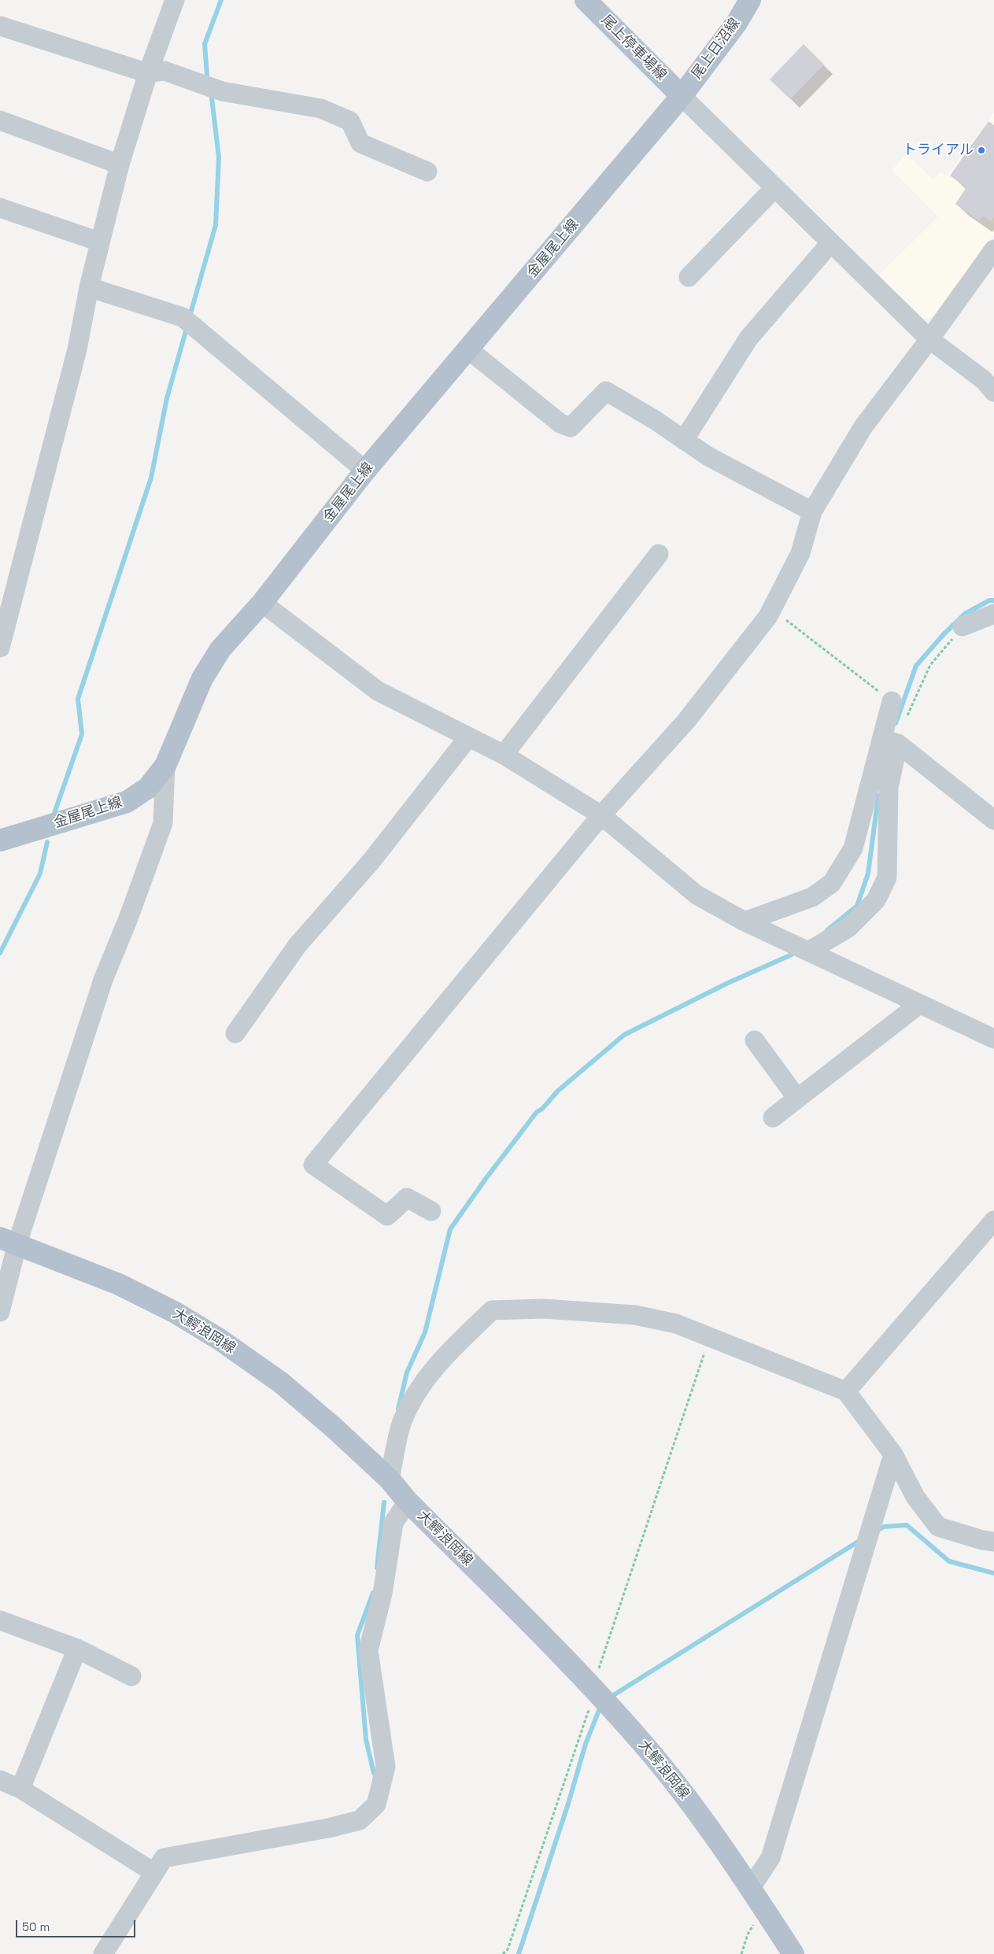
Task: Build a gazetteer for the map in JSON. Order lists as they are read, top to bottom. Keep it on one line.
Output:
{"streets":{"main road":["尾上停車場線","尾上日沼線","金屋尾上線","大鰐浪岡線"]},"crossings":[["尾上停車場線","尾上日沼線"],["尾上停車場線","金屋尾上線"],["尾上日沼線","金屋尾上線"]],"places":["トライアル"],"scale_bar":"50 m"}
